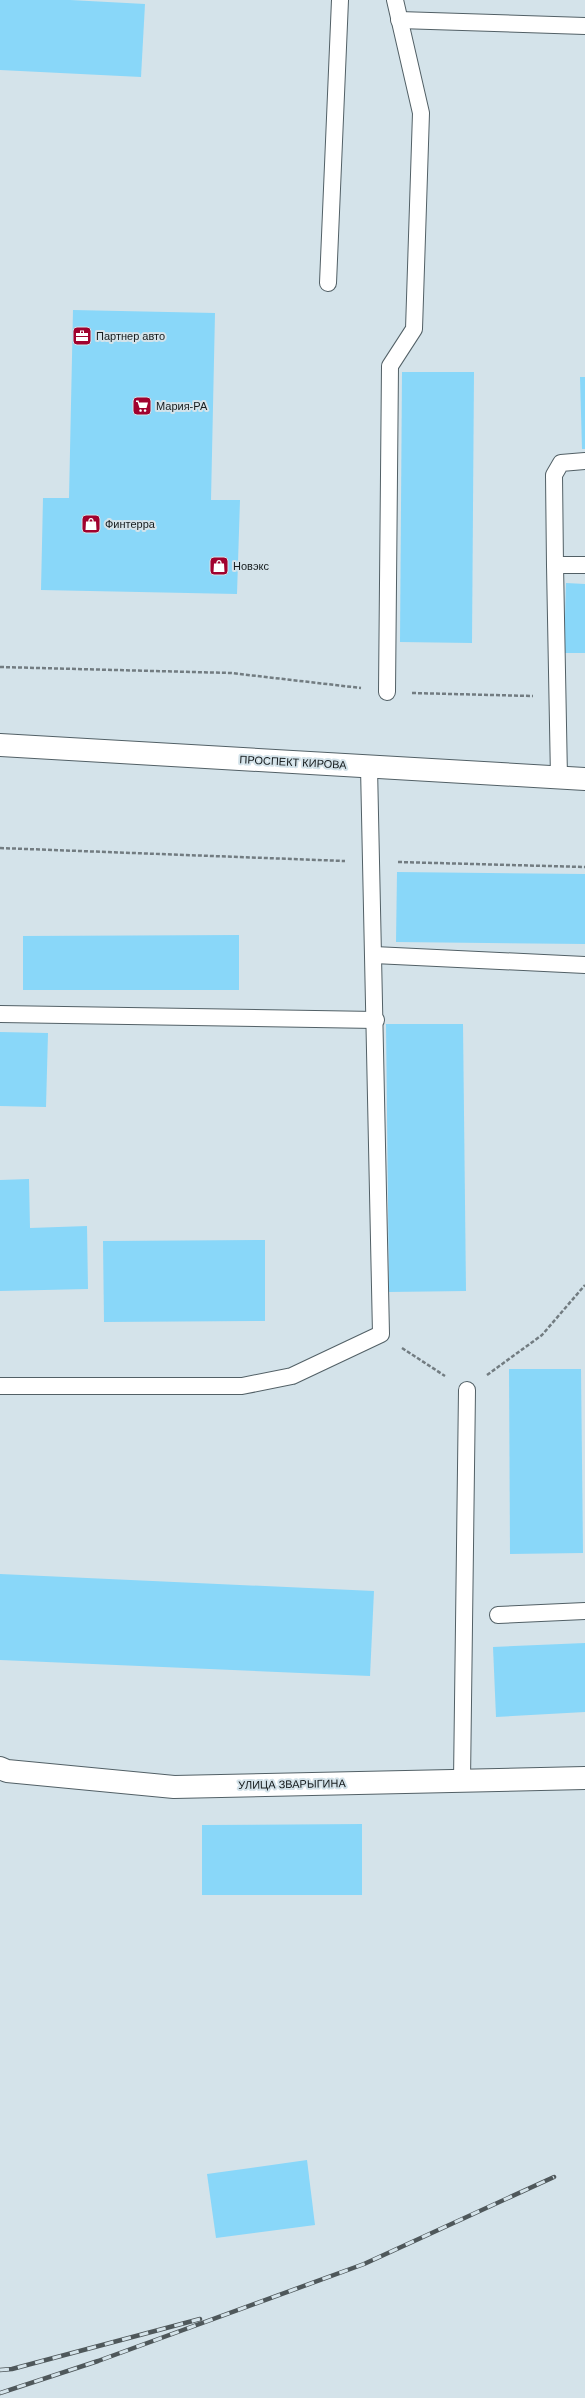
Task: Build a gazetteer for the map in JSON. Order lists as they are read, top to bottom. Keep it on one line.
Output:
{"streets":{"main road":["ПРОСПЕКТ КИРОВА","УЛИЦА ЗВАРЫГИНА"]},"places":{"office":["Партнер авто"],"supermarket":["Мария-РА"],"shop":["Финтерра","Новэкс"]}}
